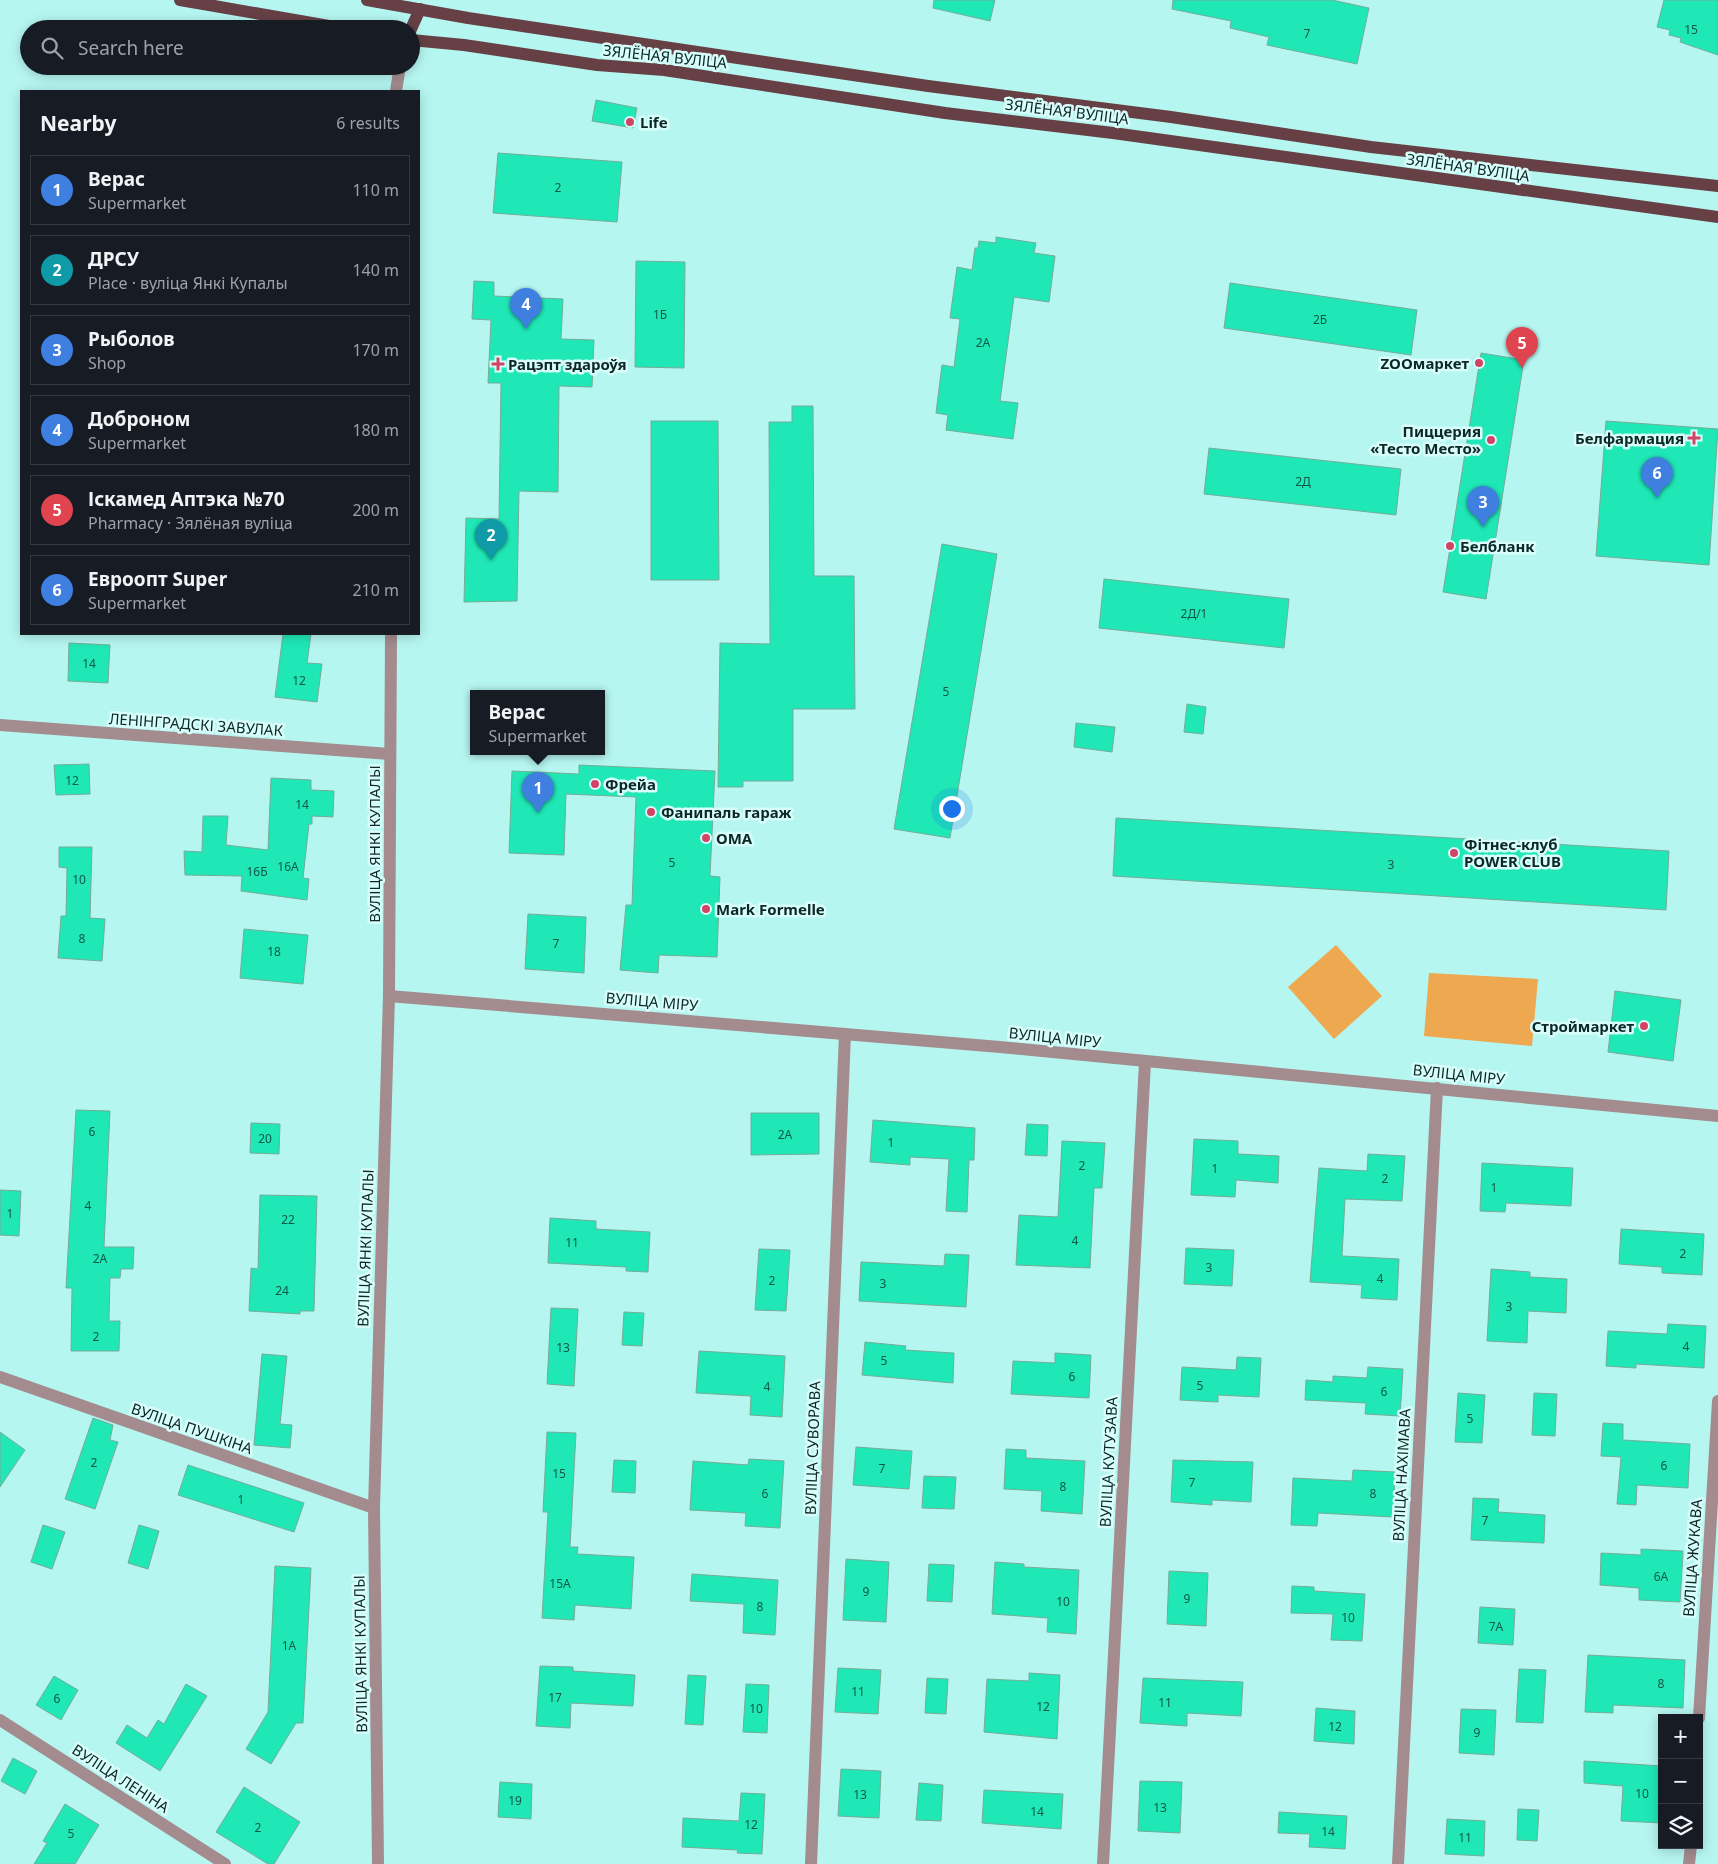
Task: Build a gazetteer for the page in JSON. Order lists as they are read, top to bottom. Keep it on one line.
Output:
{"streets":{"main road":["ЗЯЛЁНАЯ ВУЛІЦА"],"street":["ЛЕНІНГРАДСКІ ЗАВУЛАК","ВУЛІЦА ЯНКІ КУПАЛЫ","ВУЛІЦА МІРУ","ВУЛІЦА ПУШКІНА","ВУЛІЦА СУВОРАВА","ВУЛІЦА КУТУЗАВА","ВУЛІЦА НАХІМАВА","ВУЛІЦА ЖУКАВА","ВУЛІЦА ЛЕНІНА"]},"crossings":[["ЛЕНІНГРАДСКІ ЗАВУЛАК","ВУЛІЦА ЯНКІ КУПАЛЫ"],["ВУЛІЦА ЯНКІ КУПАЛЫ","ВУЛІЦА МІРУ"],["ВУЛІЦА ЯНКІ КУПАЛЫ","ВУЛІЦА ПУШКІНА"],["ВУЛІЦА МІРУ","ВУЛІЦА СУВОРАВА"],["ВУЛІЦА МІРУ","ВУЛІЦА КУТУЗАВА"],["ВУЛІЦА МІРУ","ВУЛІЦА НАХІМАВА"]],"places":{"other":["Life","ZOOмаркет","Пиццерия «Тесто Место»","Белбланк","Фрейа","Фанипаль гараж","ОМА","Фітнес-клуб POWER CLUB","Mark Formelle","Строймаркет"],"health":["Рацэпт здароўя","Белфармация"]},"house_numbers":["15","7","2","1Б","2Б","2А","2Д","2Д/1","14","12","5","12","14","5","3","16А","16Б","10","8","7","18","6","2А","20","1","2","1","2","1","4","1","22","4","11","2","2А","3","4","2","3","24","3","2","4","13","5","6","5","4","6","5","2","6","7","15","7","8","6","8","1","7","6А","15А","9","9","10","8","10","7А","1А","8","11","17","6","11","12","10","12","9","10","13","19","13","14","12","2","14","5","11"],"page":{"search":"Search here","heading":["Nearby","6 results"],"list":[{"mark":"1","name":"Верас","note":"Supermarket","value":"110 m"},{"mark":"2","name":"ДРСУ","note":"Place · вуліца Янкі Купалы","value":"140 m"},{"mark":"3","name":"Рыболов","note":"Shop","value":"170 m"},{"mark":"4","name":"Доброном","note":"Supermarket","value":"180 m"},{"mark":"5","name":"Іскамед Аптэка №70","note":"Pharmacy · Зялёная вуліца","value":"200 m"},{"mark":"6","name":"Евроопт Super","note":"Supermarket","value":"210 m"}],"pins":["4","5","6","3","2","1"],"popup":["Верас","Supermarket"],"map_buttons":["+","−"]}}
